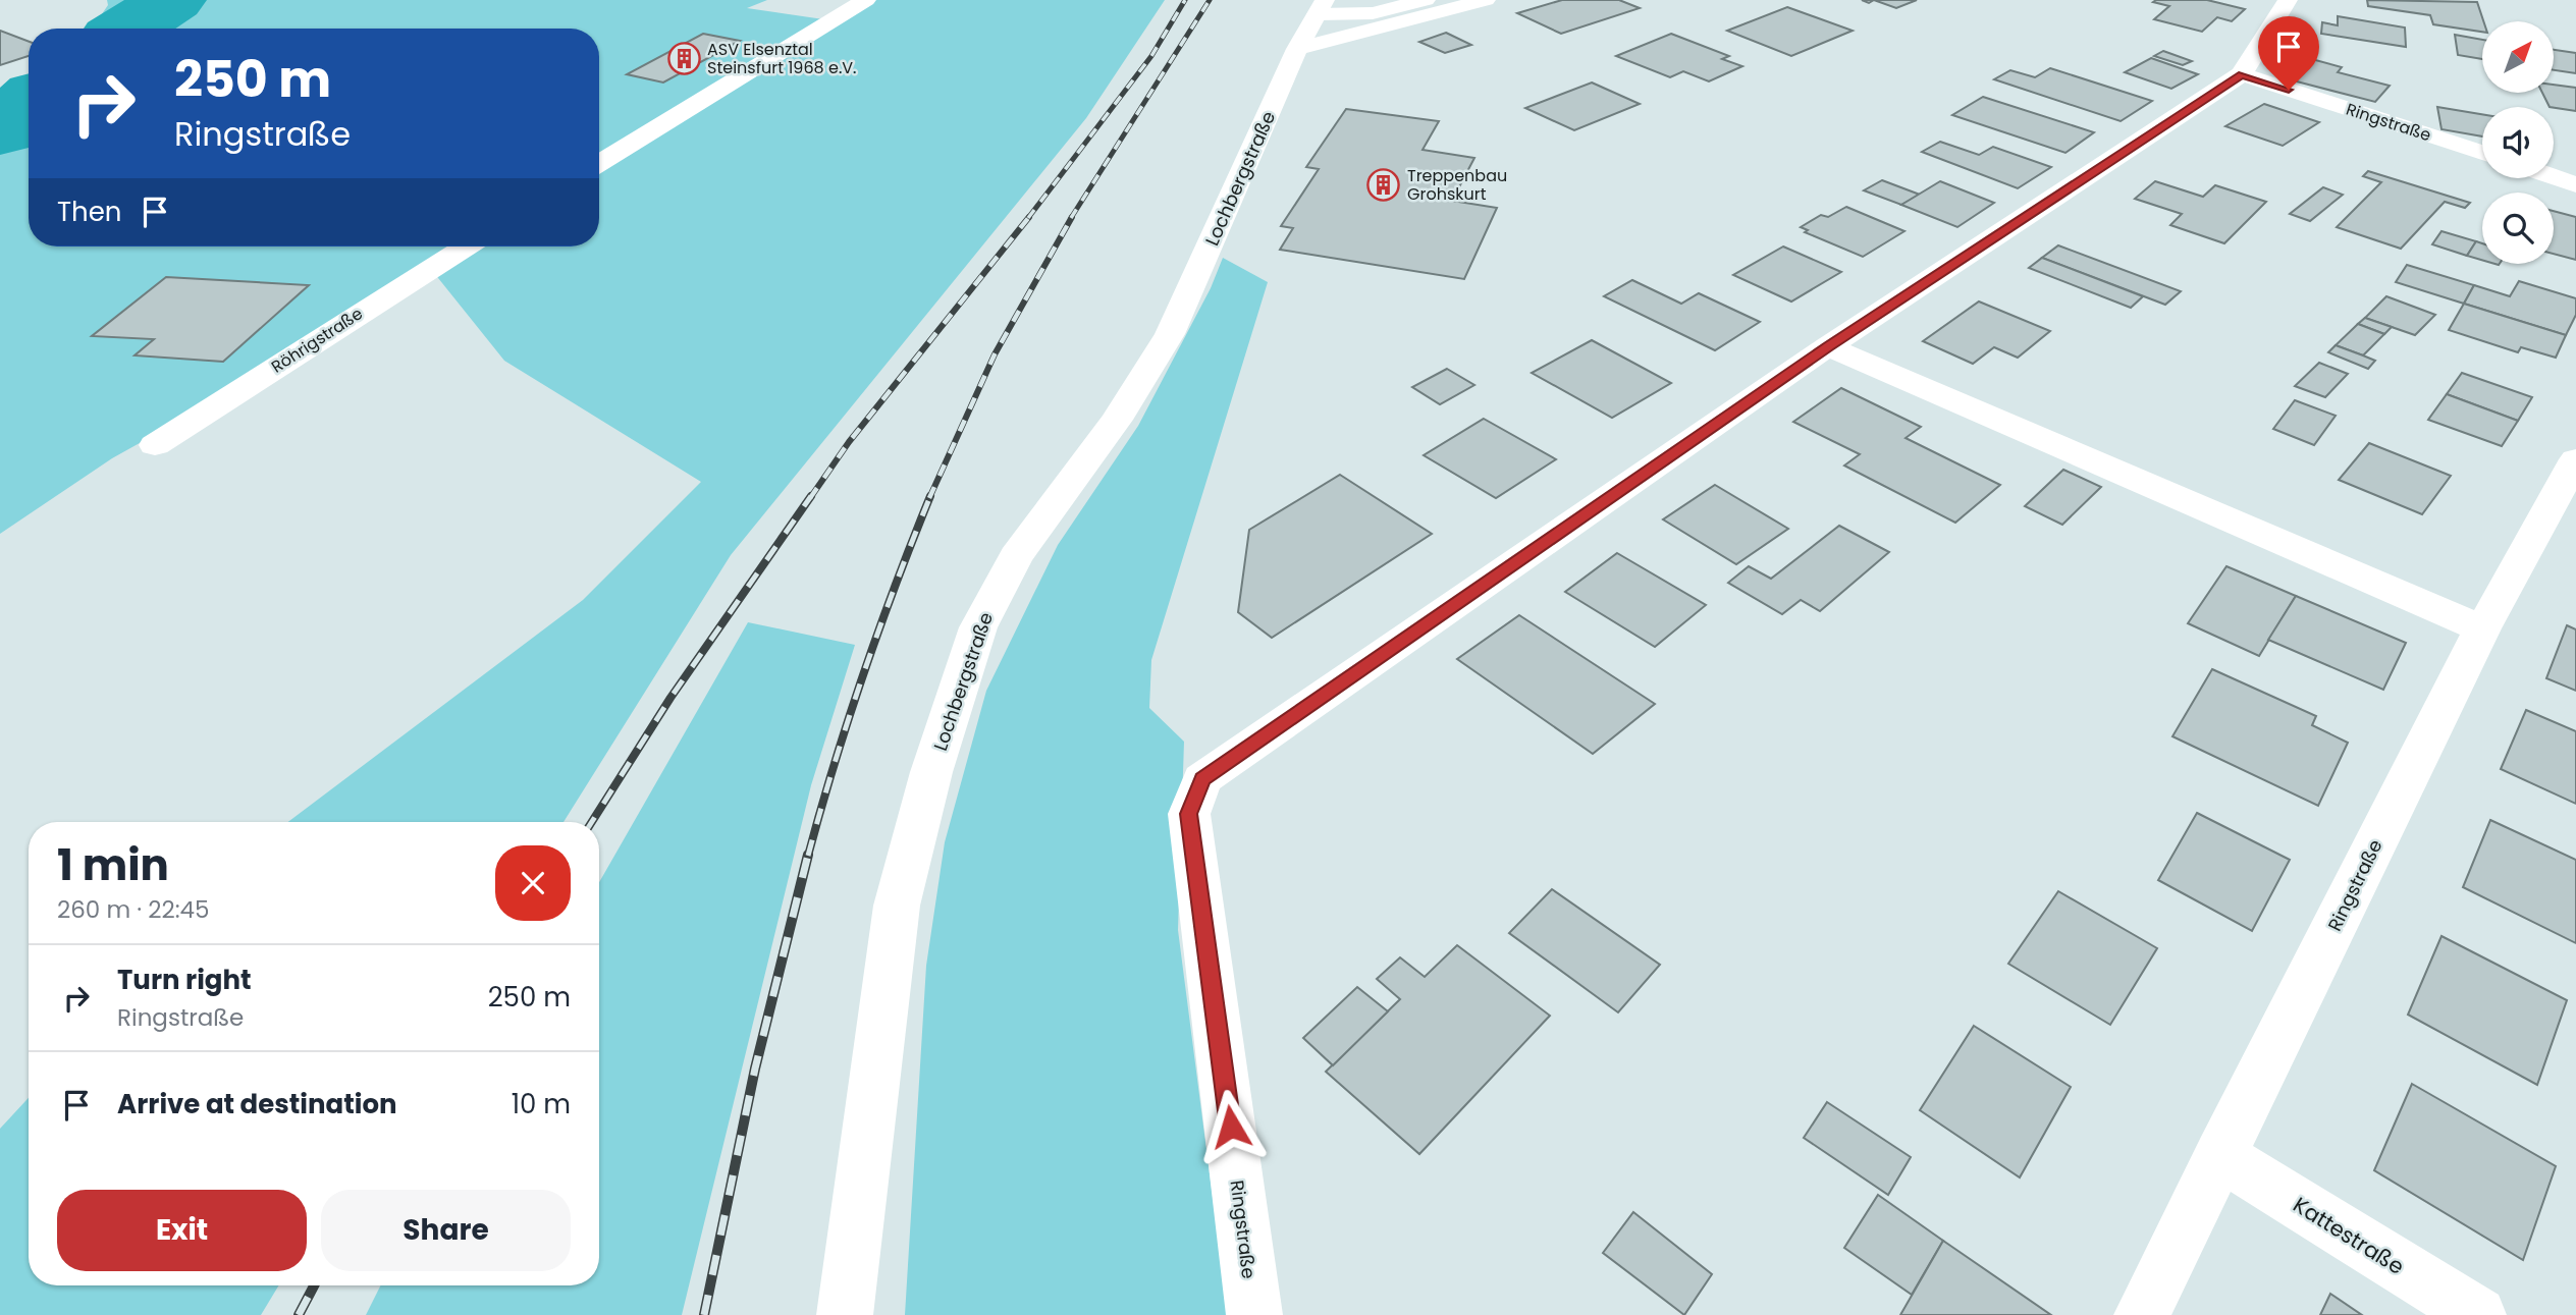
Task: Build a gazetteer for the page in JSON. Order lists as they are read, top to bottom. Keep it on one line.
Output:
{"streets":{"street":["Ringstraße","Lochbergstraße","Röhrigstraße","Kattestraße"]},"crossings":[["Ringstraße","Kattestraße"]],"places":{"building":["ASV Elsenztal Steinsfurt 1968 e.V.","Treppenbau Grohskurt"]},"north":"top right","page":{"turn":["250 m","Ringstraße"],"then":"Then","heading":["1 min","260 m · 22:45"],"list":[{"name":"Turn right","note":"Ringstraße","value":"250 m"},{"name":"Arrive at destination","value":"10 m"}],"buttons":["Exit","Share"]}}
